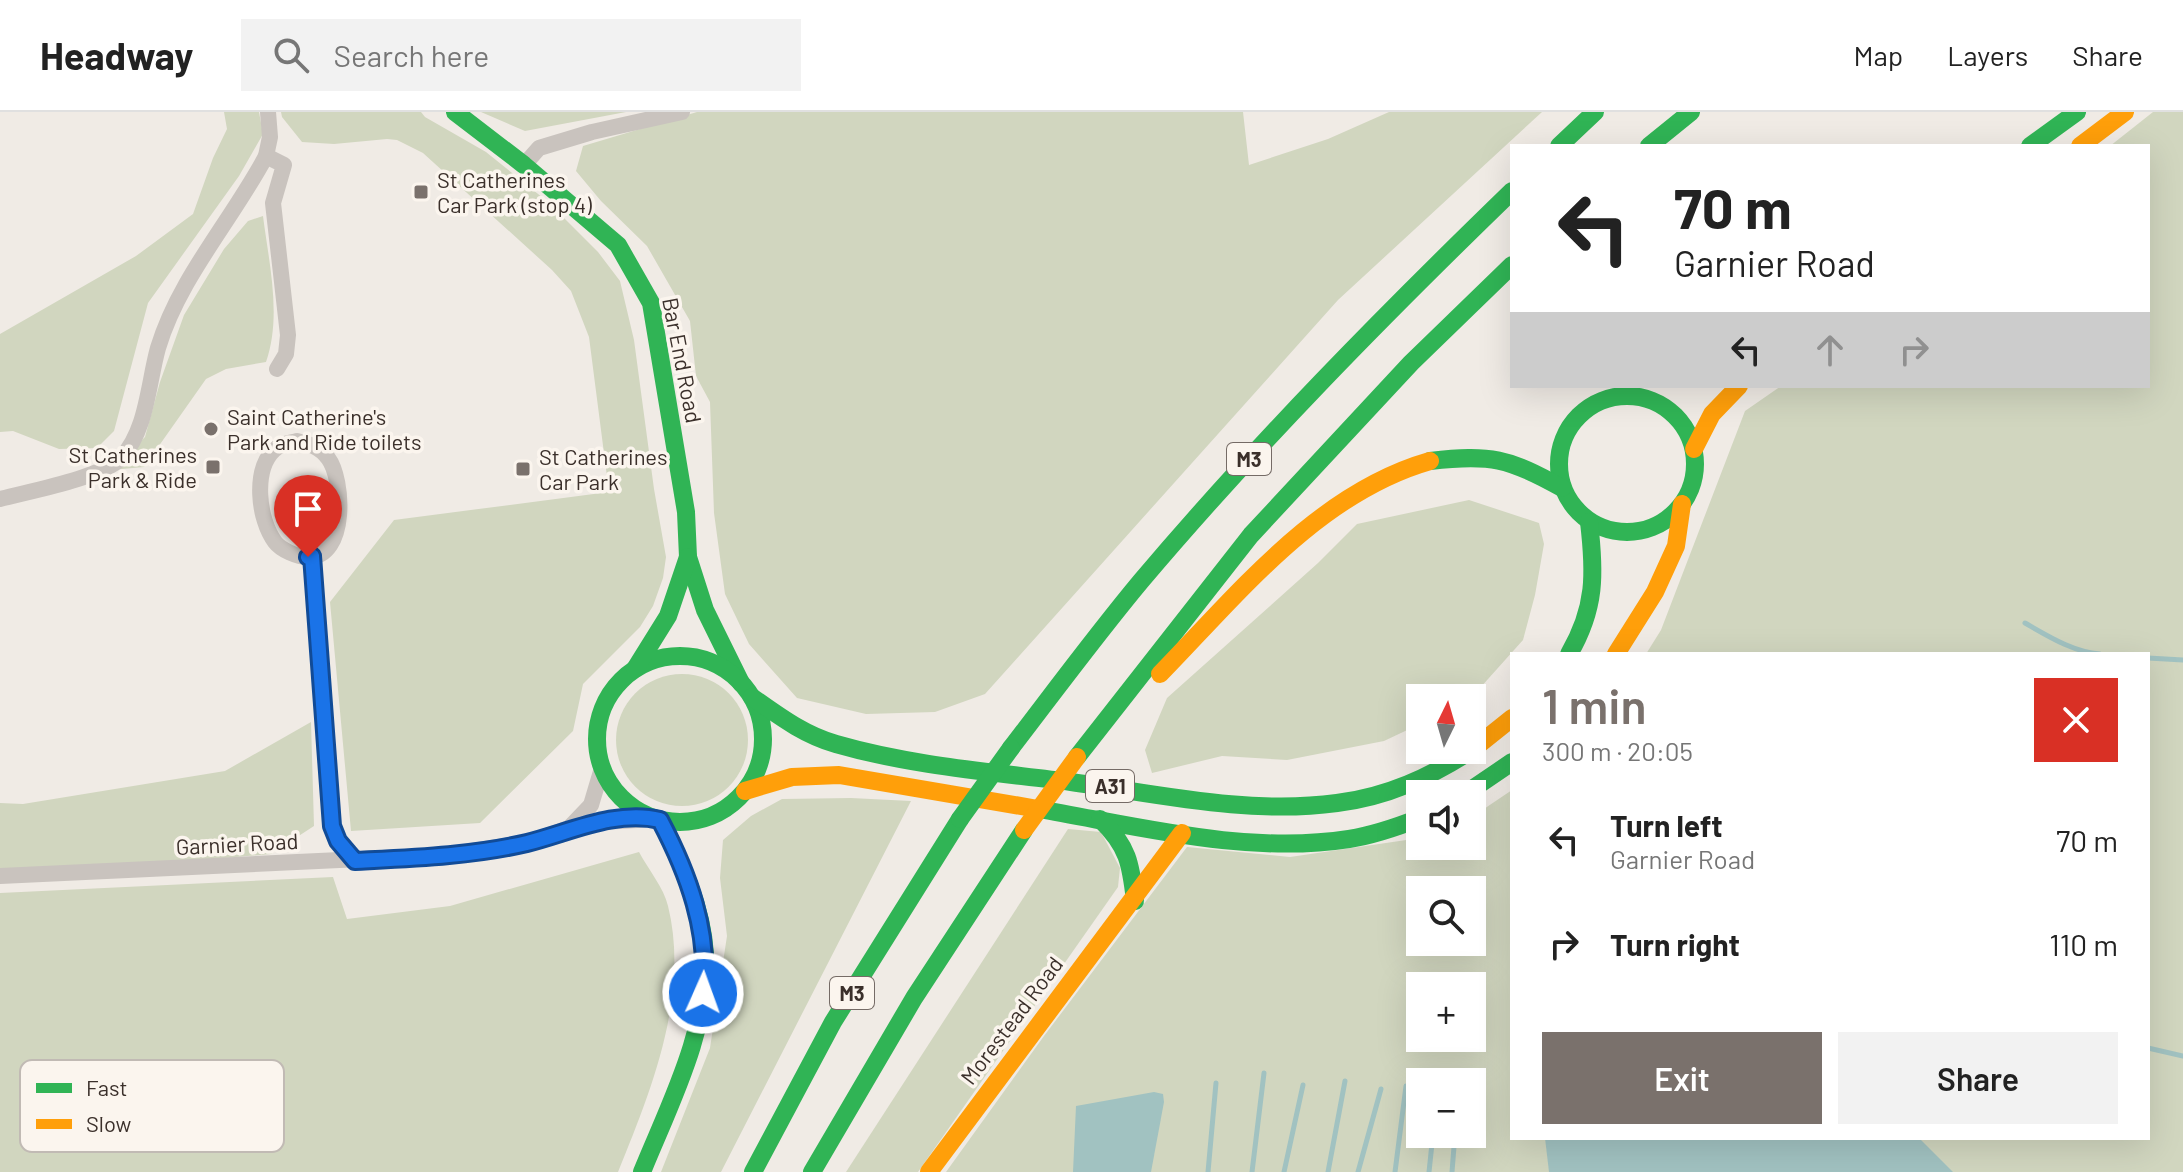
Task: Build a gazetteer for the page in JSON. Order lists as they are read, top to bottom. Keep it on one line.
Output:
{"streets":{"main road":["Bar End Road","M3","A31","Morestead Road"],"street":["Garnier Road"]},"crossings":[["Bar End Road","A31"],["Bar End Road","Garnier Road"],["A31","Garnier Road"],["A31","Morestead Road"]],"places":{"transit":["St Catherines Car Park (stop 4)","St Catherines Park & Ride","St Catherines Car Park"],"other":["Saint Catherine's Park and Ride toilets"]},"legend":["Fast","Slow"],"north":"top","page":{"header":"Headway","search":"Search here","nav":["Map","Layers","Share"],"turn":["70 m","Garnier Road"],"heading":["1 min","300 m · 20:05"],"map_buttons":["+","−"],"list":[{"name":"Turn left","note":"Garnier Road","value":"70 m"},{"name":"Turn right","value":"110 m"}],"buttons":["Exit","Share"]}}
